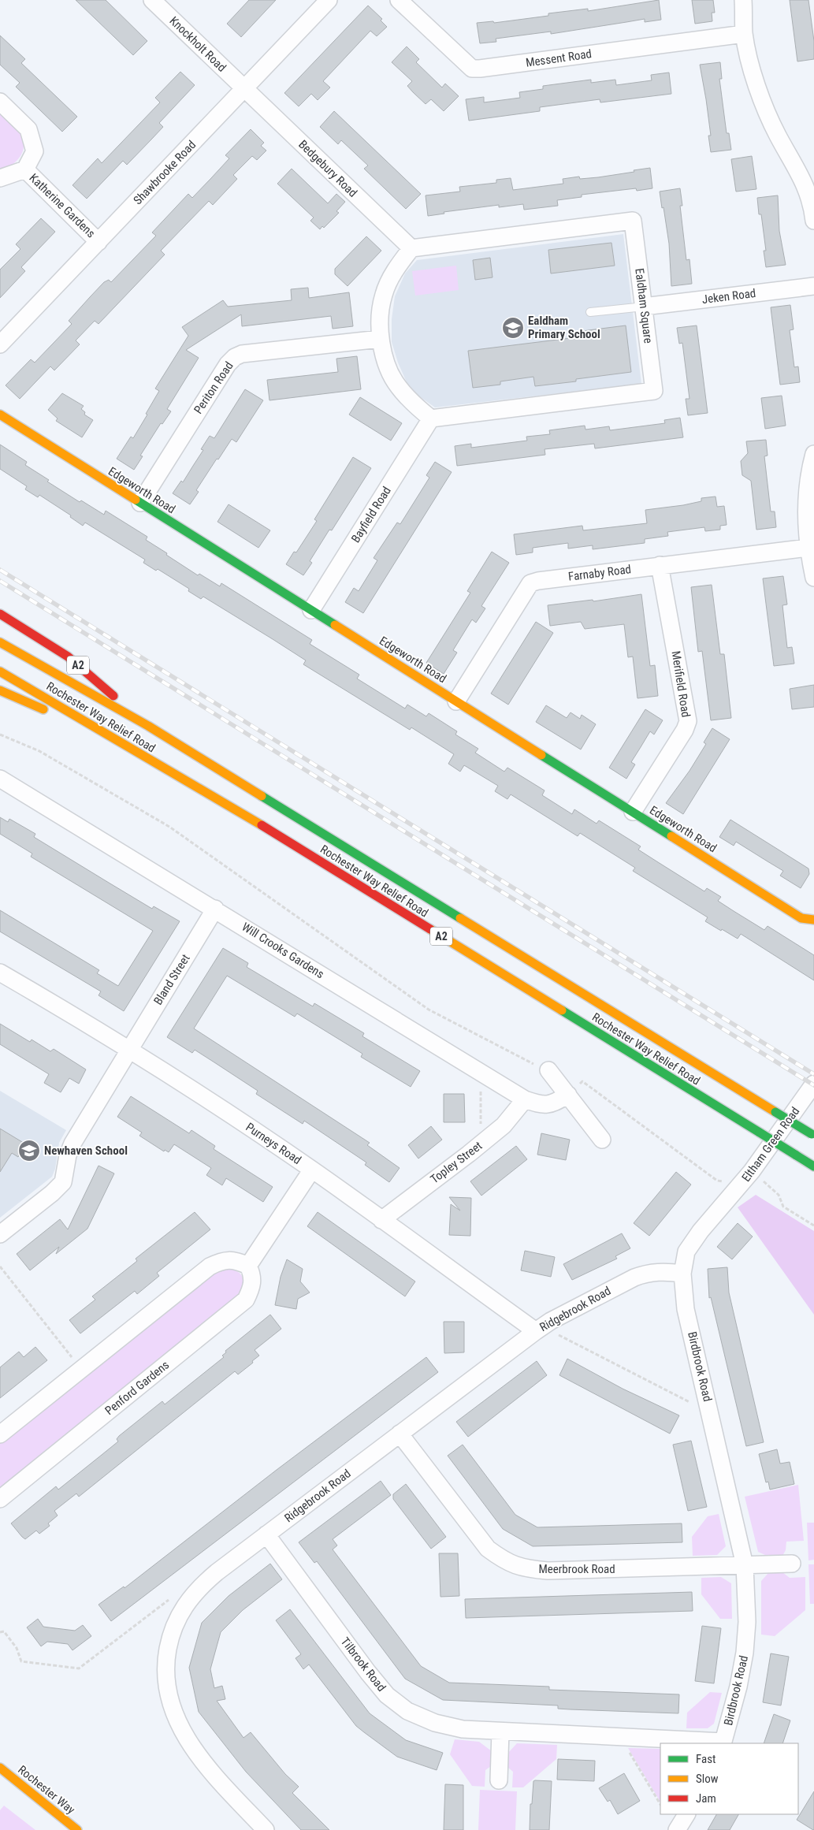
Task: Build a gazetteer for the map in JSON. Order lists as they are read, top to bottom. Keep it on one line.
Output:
{"streets":{"main road":["Edgeworth Road","A2","Rochester Way Relief Road","Rochester Way"],"street":["Knockholt Road","Messent Road","Bedgebury Road","Shawbrooke Road","Katherine Gardens","Jeken Road","Ealdham Square","Periton Road","Bayfield Road","Farnaby Road","Merifield Road","Will Crooks Gardens","Bland Street","Purneys Road","Eltham Green Road","Topley Street","Ridgebrook Road","Birdbrook Road","Penford Gardens","Meerbrook Road","Tilbrook Road"]},"crossings":[["Knockholt Road","Bedgebury Road"],["Knockholt Road","Shawbrooke Road"],["Bedgebury Road","Shawbrooke Road"],["Bedgebury Road","Ealdham Square"],["Shawbrooke Road","Katherine Gardens"],["Jeken Road","Ealdham Square"],["Ealdham Square","Bayfield Road"],["Periton Road","Edgeworth Road"],["Edgeworth Road","Bayfield Road"],["Edgeworth Road","Farnaby Road"],["Edgeworth Road","Merifield Road"],["Farnaby Road","Merifield Road"],["A2","Rochester Way Relief Road"],["Will Crooks Gardens","Bland Street"],["Will Crooks Gardens","Topley Street"],["Bland Street","Purneys Road"],["Purneys Road","Topley Street"],["Purneys Road","Ridgebrook Road"],["Eltham Green Road","Birdbrook Road"],["Ridgebrook Road","Birdbrook Road"],["Ridgebrook Road","Meerbrook Road"],["Ridgebrook Road","Tilbrook Road"],["Birdbrook Road","Meerbrook Road"],["Birdbrook Road","Tilbrook Road"]],"places":{"school or university":["Ealdham Primary School","Newhaven School"]},"legend":["Fast","Slow","Jam"]}
